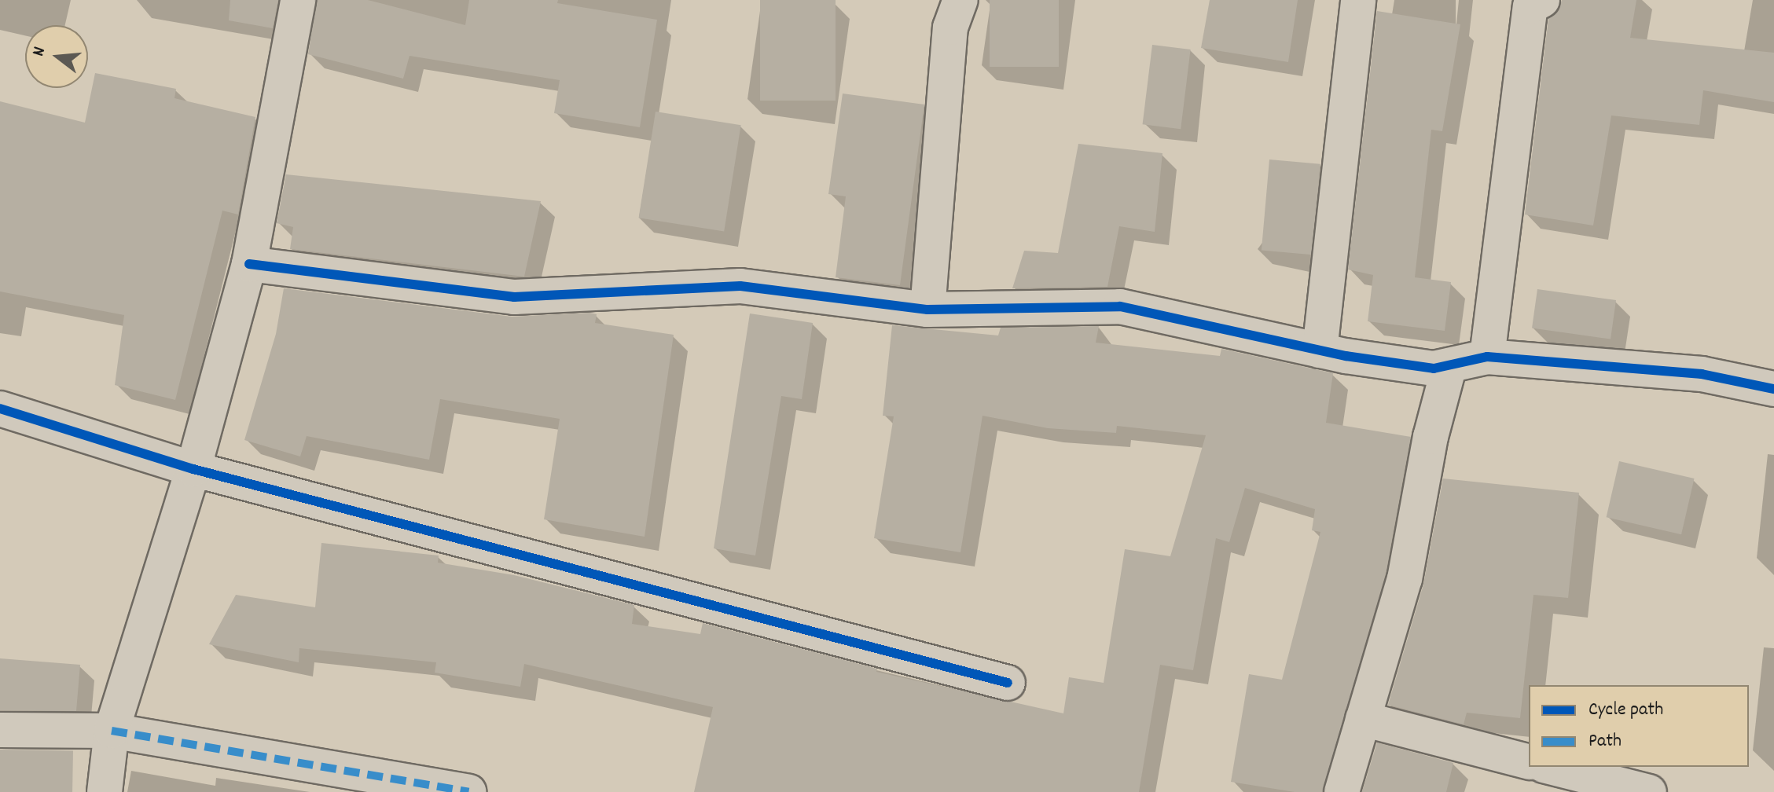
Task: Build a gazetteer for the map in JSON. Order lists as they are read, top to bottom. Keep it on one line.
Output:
{"legend":["Cycle path","Path"],"north":"left"}
